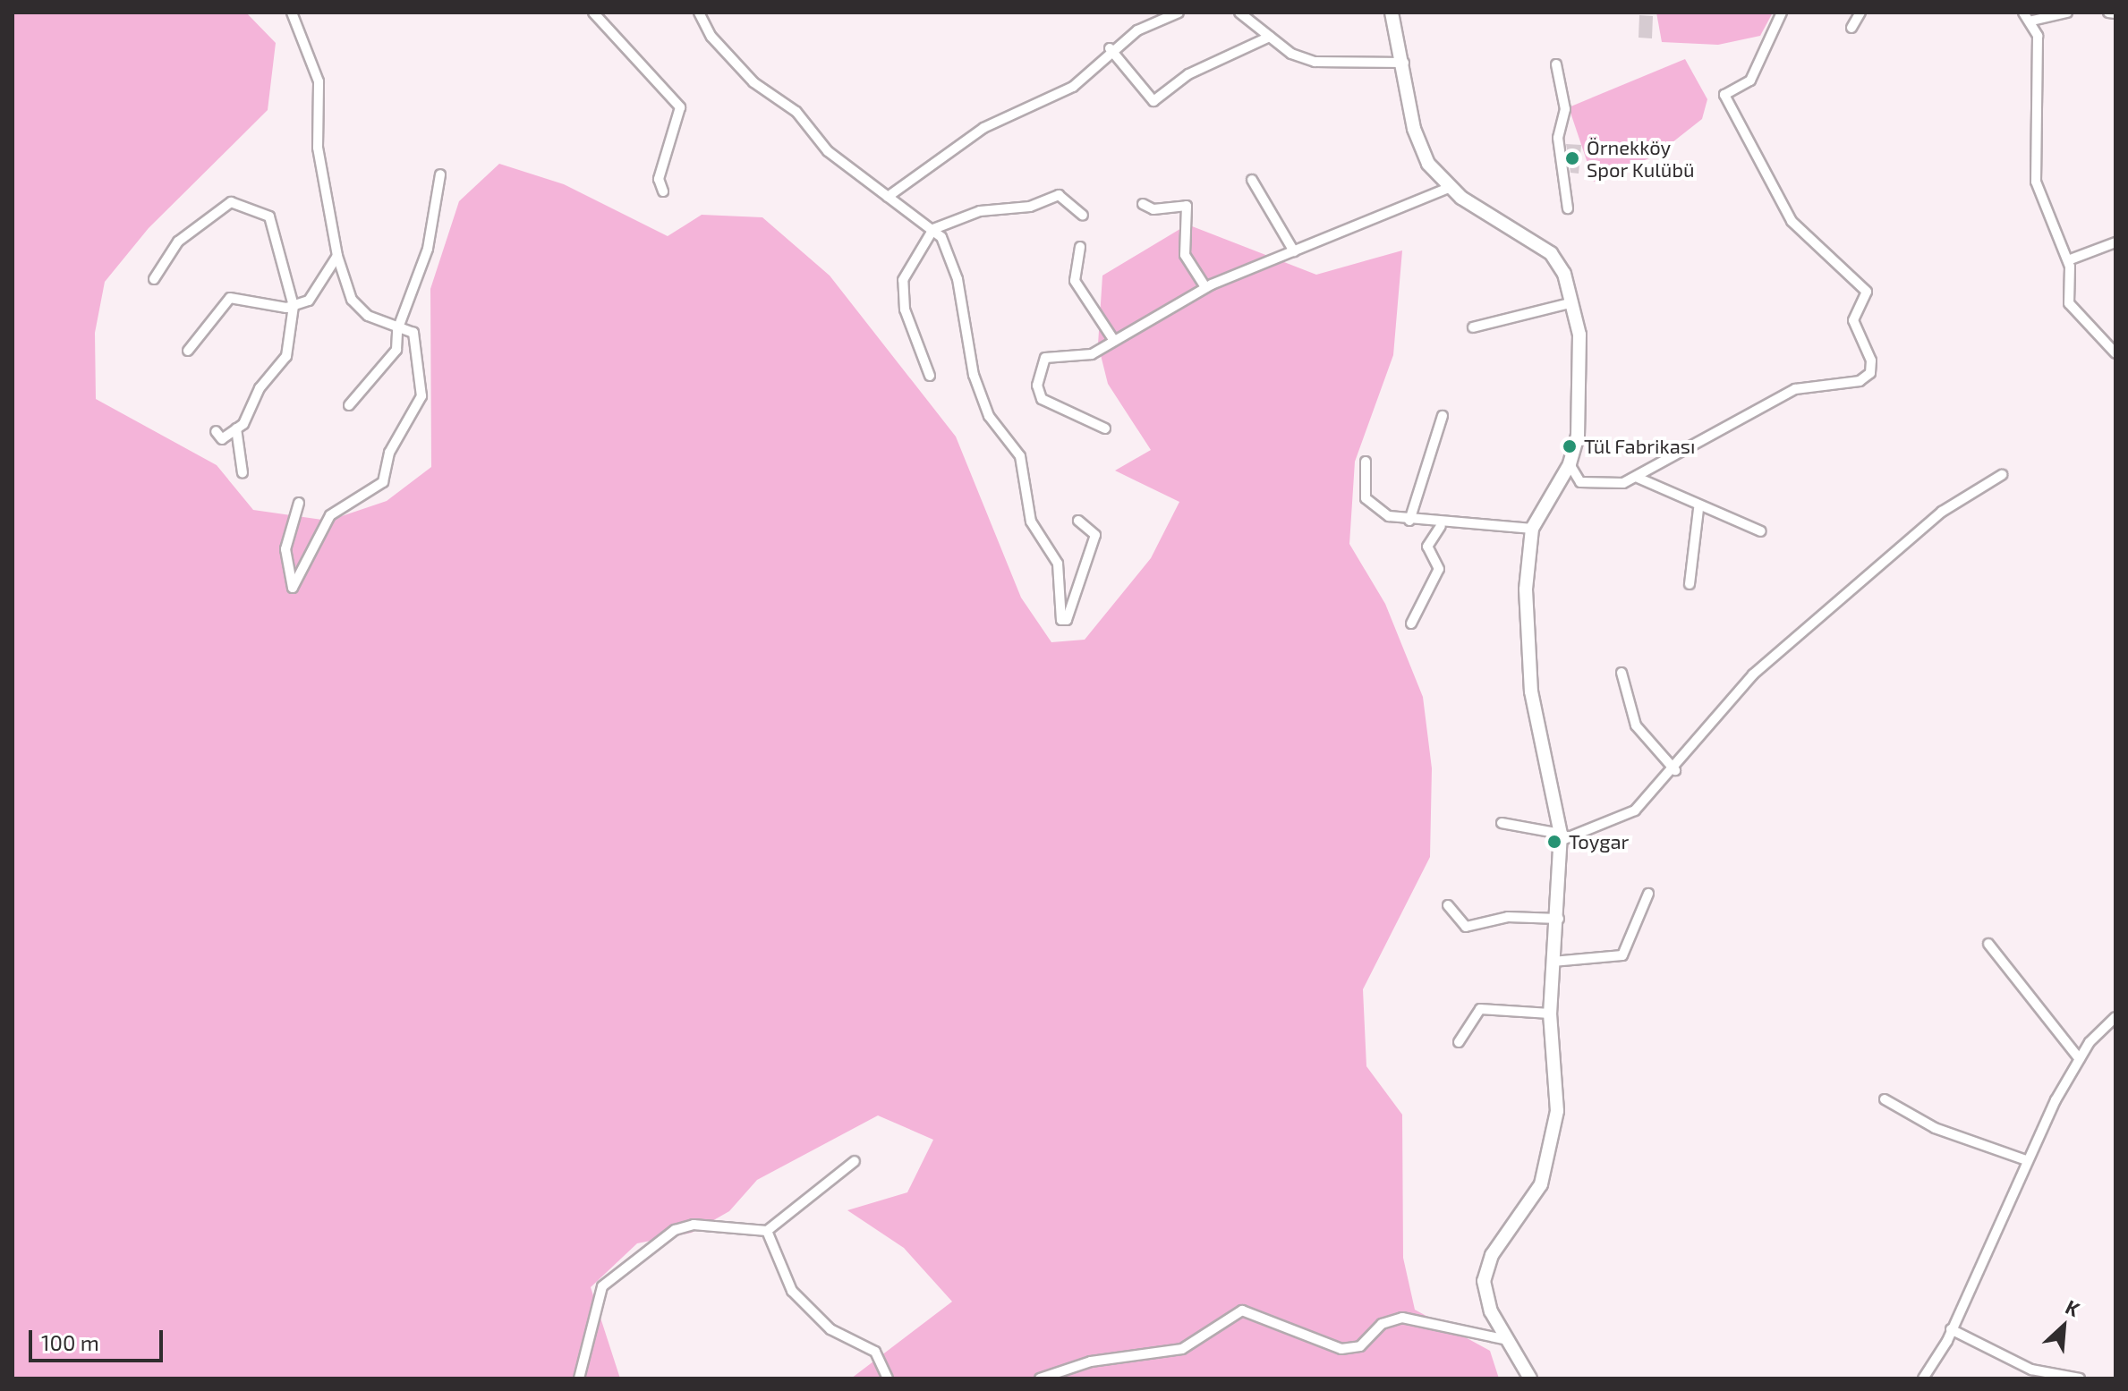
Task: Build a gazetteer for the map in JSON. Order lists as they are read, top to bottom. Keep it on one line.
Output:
{"places":["Örnekköy Spor Kulübü","Tül Fabrikası","Toygar"],"scale_bar":"100 m","north":"top right"}
